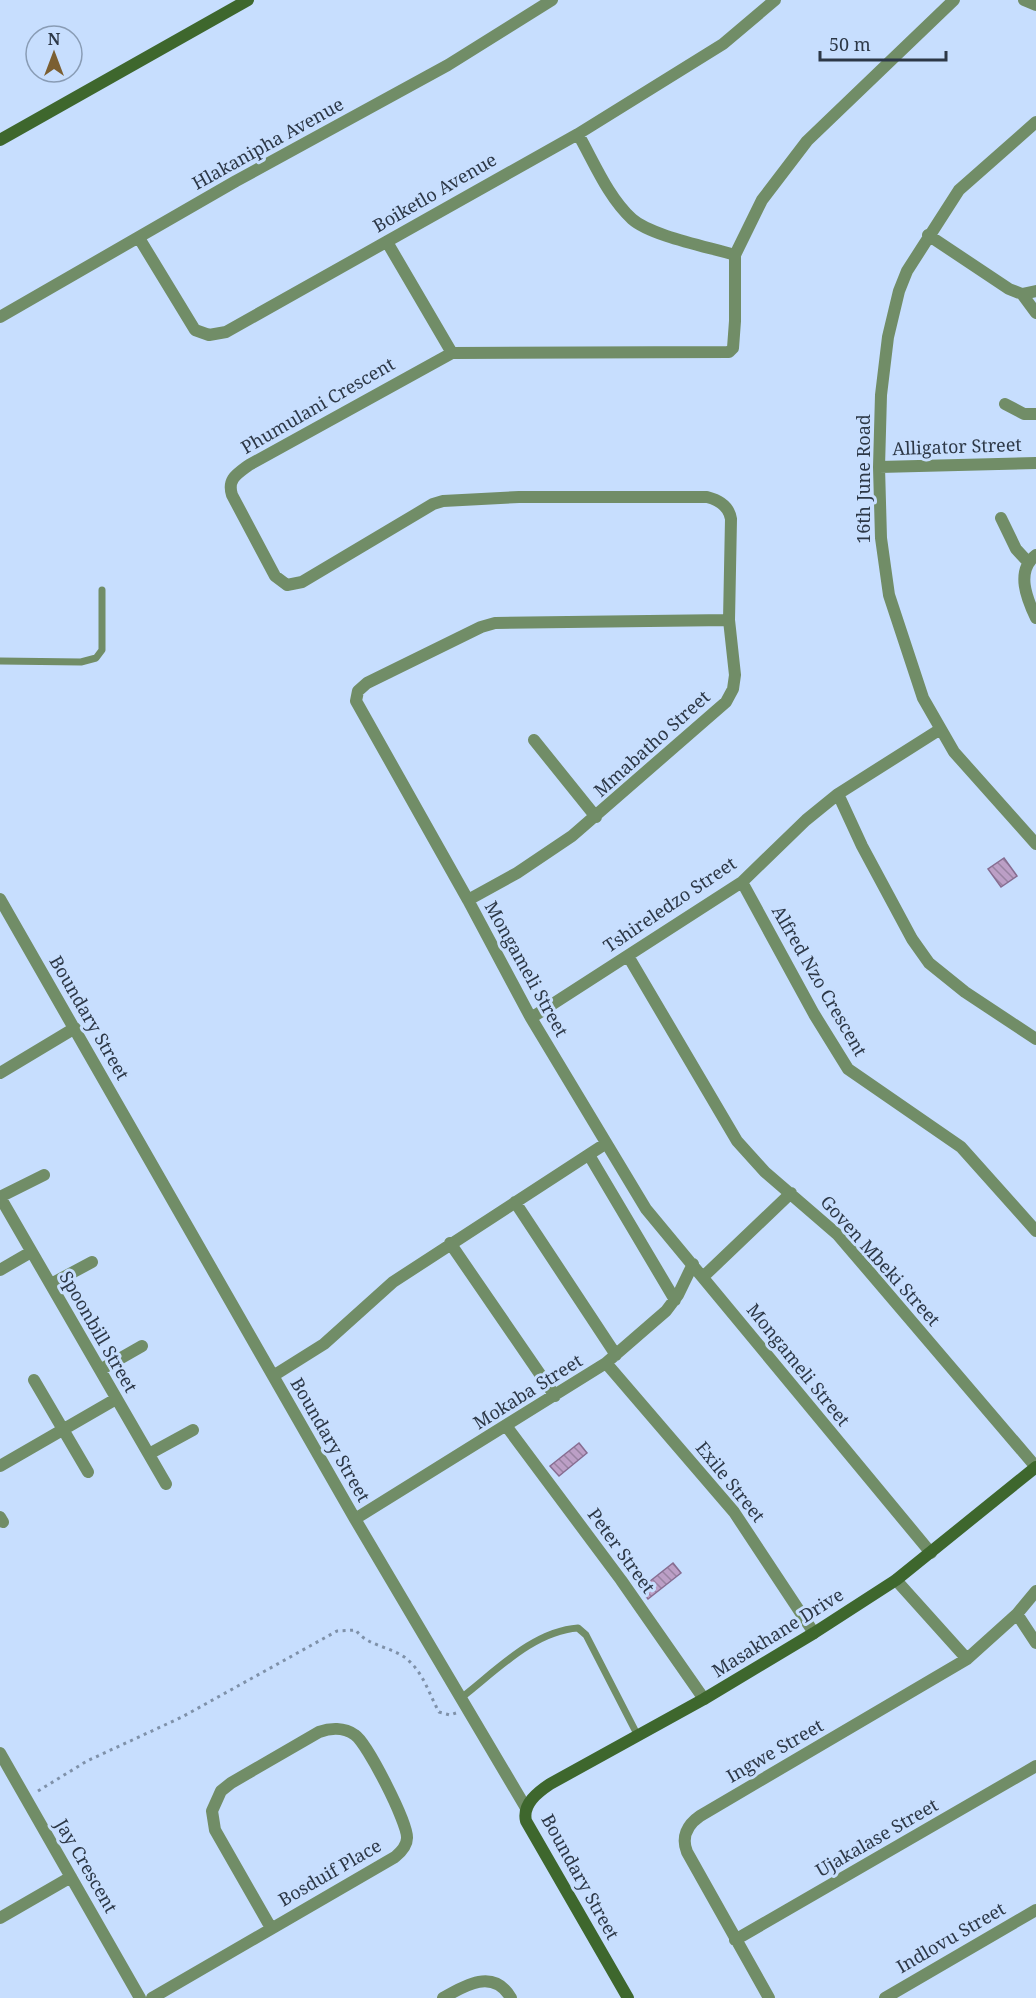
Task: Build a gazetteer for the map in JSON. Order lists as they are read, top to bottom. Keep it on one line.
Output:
{"streets":{"street":["Hlakanipha Avenue","Boiketlo Avenue","Phumulani Crescent","Alligator Street","16th June Road","Mmabatho Street","Tshireledzo Street","Mongameli Street","Alfred Nzo Crescent","Boundary Street","Goven Mbeki Street","Spoonbill Street","Mokaba Street","Exile Street","Peter Street","Masakhane Drive","Ingwe Street","Ujakalase Street","Jay Crescent","Bosduif Place","Indlovu Street"]},"crossings":[["Hlakanipha Avenue","Boiketlo Avenue"],["Phumulani Crescent","Mmabatho Street"],["Alligator Street","16th June Road"],["16th June Road","Tshireledzo Street"],["Mmabatho Street","Mongameli Street"],["Tshireledzo Street","Mongameli Street"],["Tshireledzo Street","Alfred Nzo Crescent"],["Tshireledzo Street","Goven Mbeki Street"],["Mongameli Street","Mokaba Street"],["Mongameli Street","Masakhane Drive"],["Boundary Street","Mokaba Street"],["Boundary Street","Masakhane Drive"],["Goven Mbeki Street","Masakhane Drive"],["Mokaba Street","Exile Street"],["Mokaba Street","Peter Street"],["Exile Street","Masakhane Drive"],["Peter Street","Masakhane Drive"],["Ingwe Street","Ujakalase Street"]],"scale_bar":"50 m","north":"top"}
